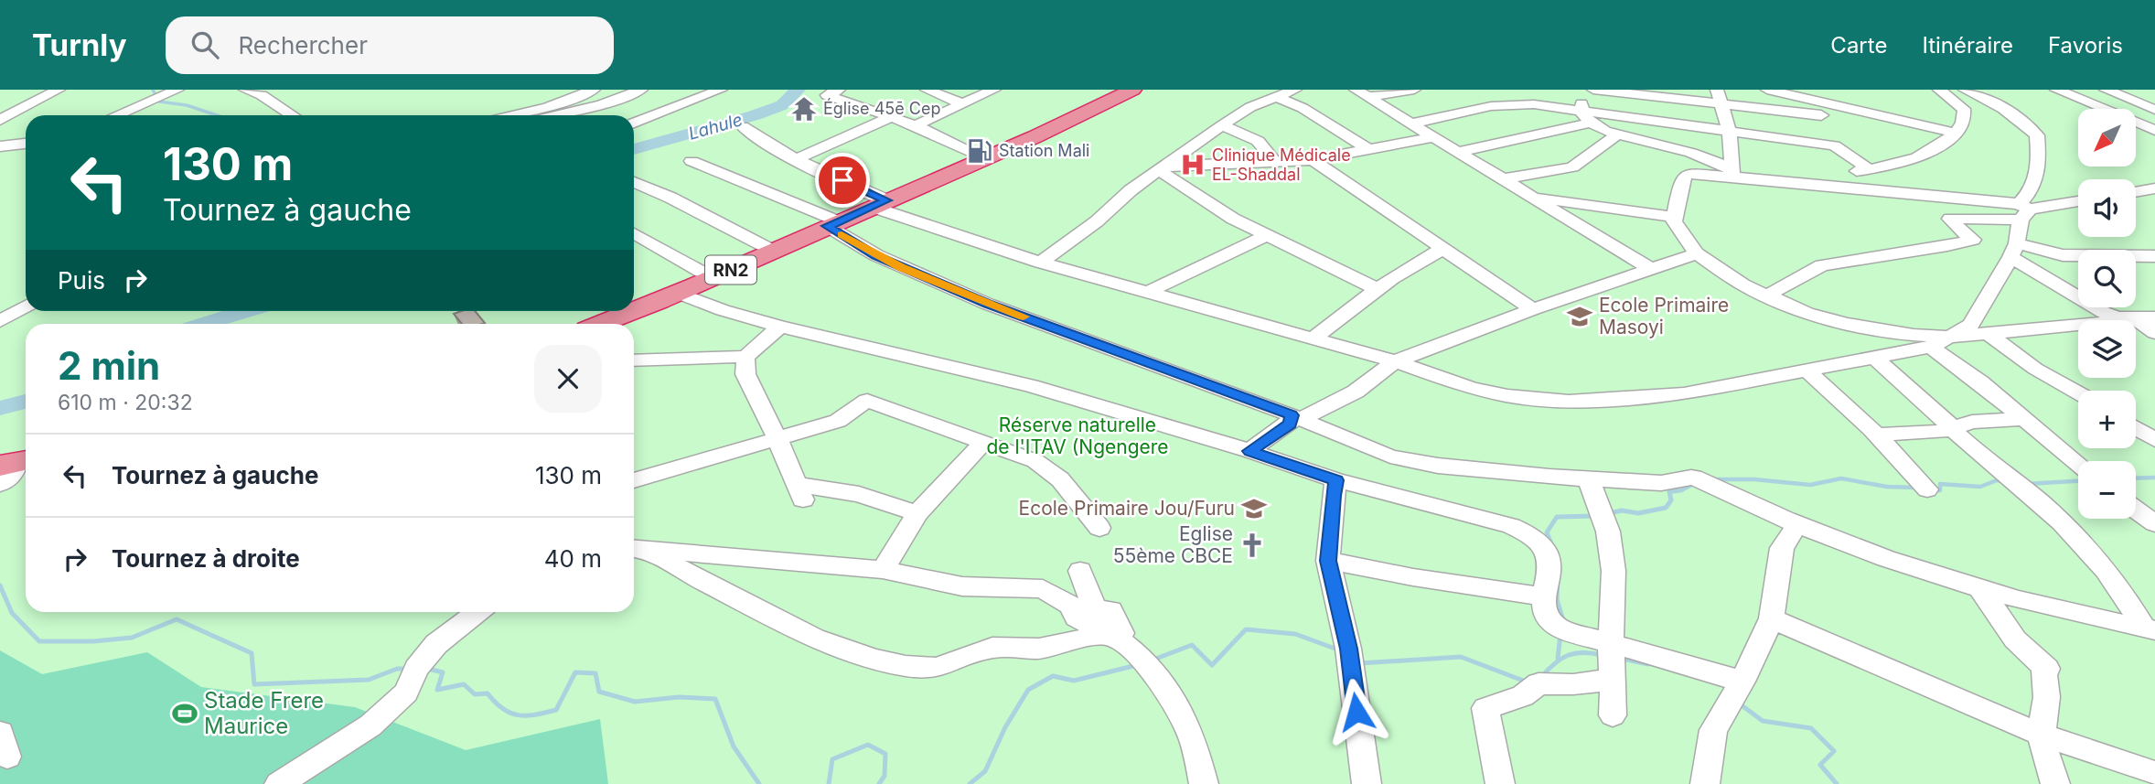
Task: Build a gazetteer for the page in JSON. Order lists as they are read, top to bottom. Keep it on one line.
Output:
{"streets":{"highway":["RN2"]},"water":["Lahule"],"parks":["Réserve naturelle de l'ITAV (Ngengere"],"places":{"temple":["Église 45ē Cep"],"fuel station":["Station Mali"],"hospital":["Clinique Médicale EL-Shaddal"],"school or university":["Ecole Primaire Masoyi","Ecole Primaire Jou/Furu"],"church":["Eglise 55ème CBCE"],"sports":["Stade Frere Maurice"]},"north":"bottom left","page":{"header":"Turnly","search":"Rechercher","nav":["Carte","Itinéraire","Favoris"],"map_buttons":["+","−"],"turn":["130 m","Tournez à gauche"],"then":"Puis","heading":["2 min","610 m · 20:32"],"list":[{"name":"Tournez à gauche","value":"130 m"},{"name":"Tournez à droite","value":"40 m"}]}}
